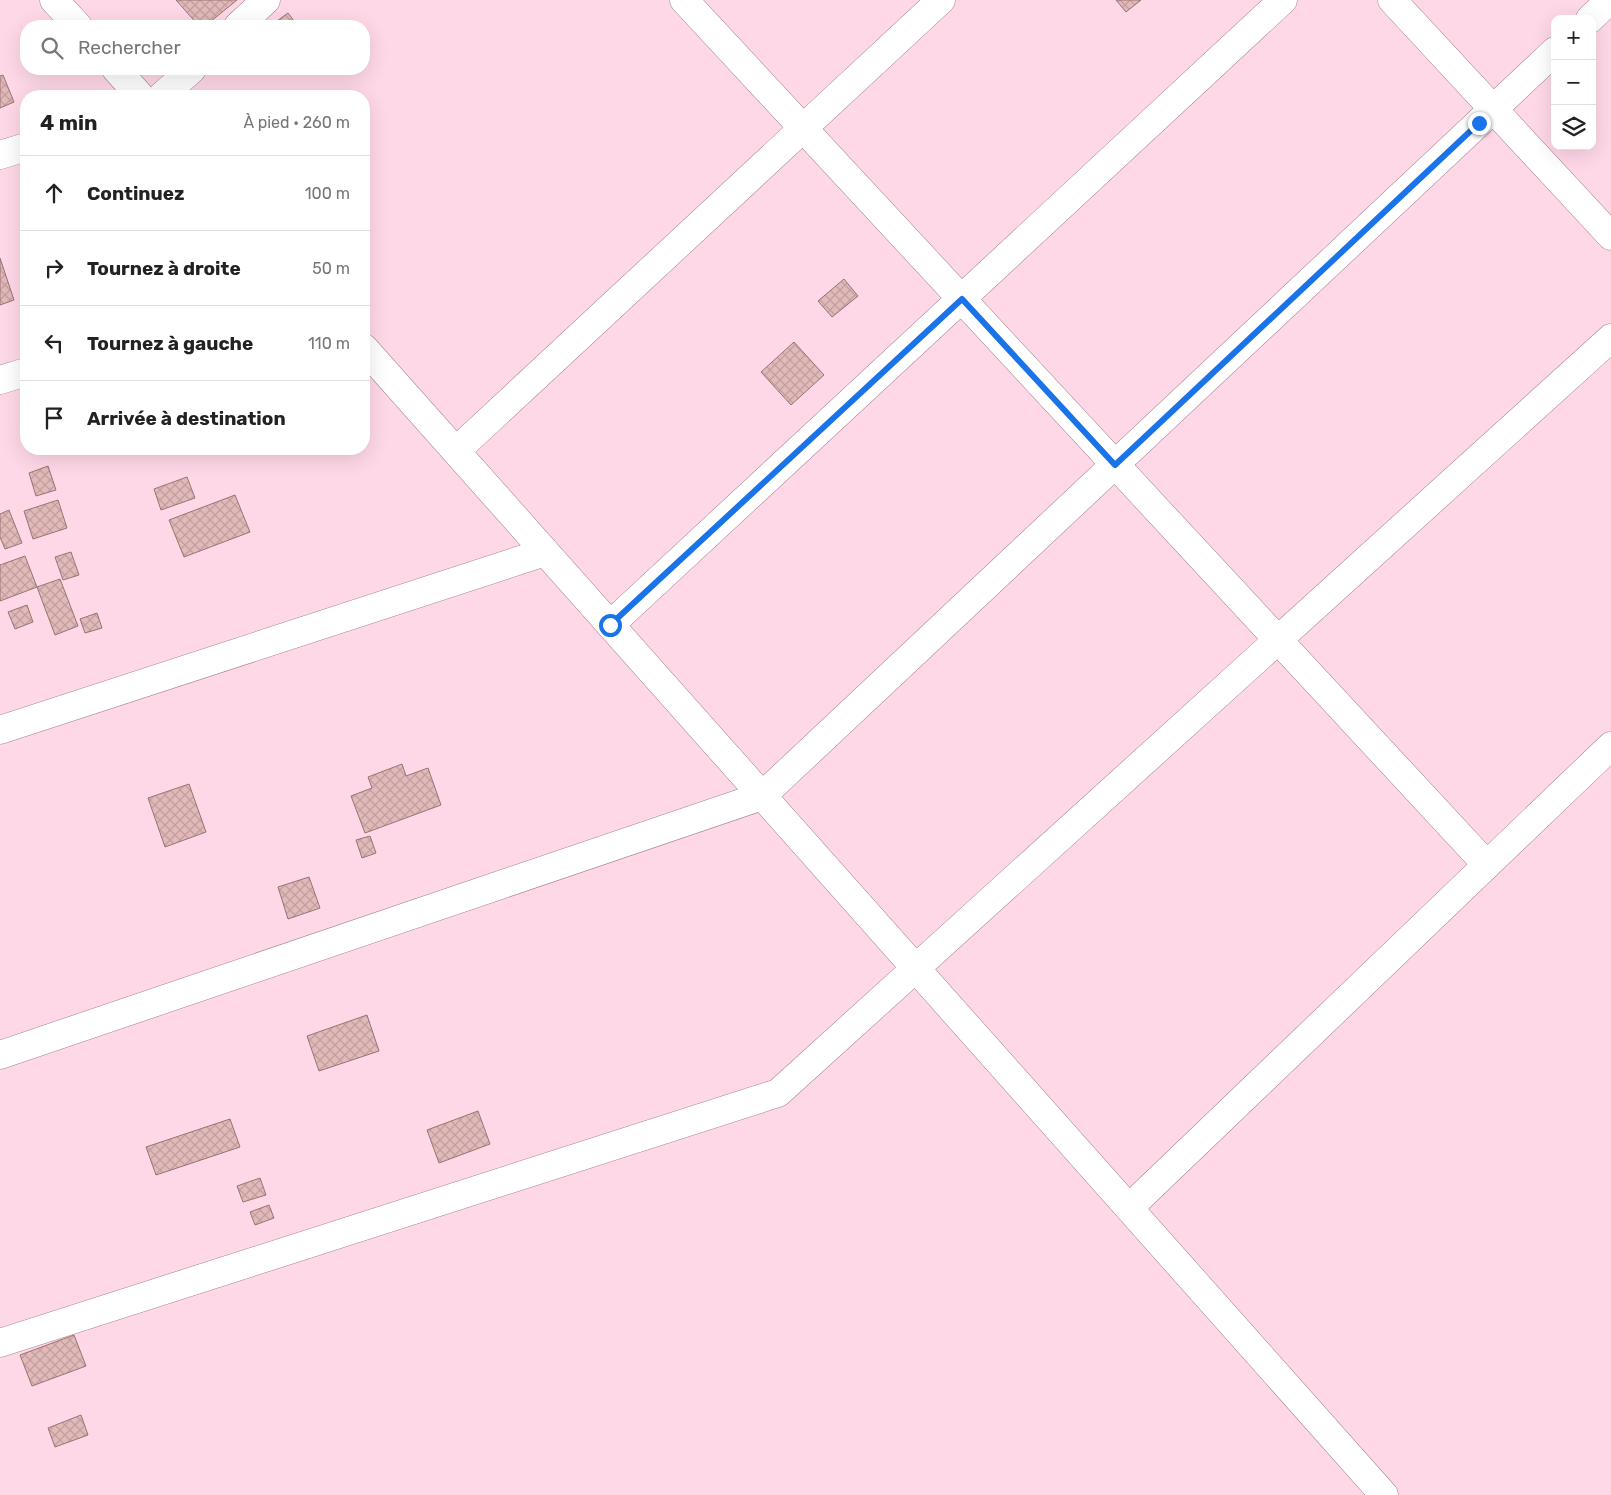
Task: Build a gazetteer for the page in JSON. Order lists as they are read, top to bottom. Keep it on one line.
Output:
{"page":{"map_buttons":["+","−"],"search":"Rechercher","heading":["4 min","À pied · 260 m"],"list":[["Continuez","100 m"],["Tournez à droite","50 m"],["Tournez à gauche","110 m"],"Arrivée à destination"]}}
